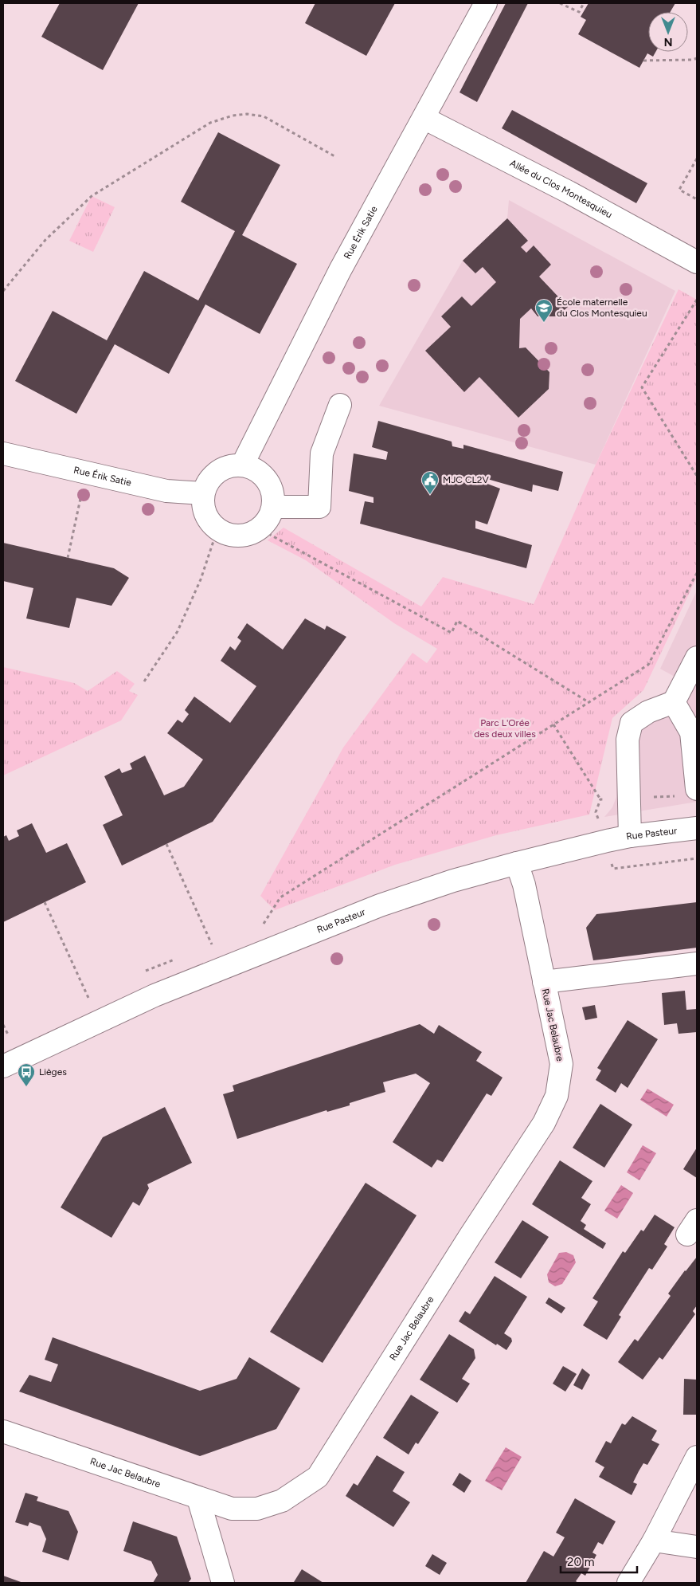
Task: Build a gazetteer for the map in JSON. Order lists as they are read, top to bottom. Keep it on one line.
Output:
{"streets":{"street":["Allée du Clos Montesquieu","Rue Érik Satie","Rue Pasteur","Rue Jac Belaubre"]},"crossings":[["Allée du Clos Montesquieu","Rue Érik Satie"],["Rue Pasteur","Rue Jac Belaubre"]],"parks":["Parc L'Orée des deux villes"],"places":{"school or university":["École maternelle du Clos Montesquieu"],"public building":["MJC CL2V"],"bus stop":["Lièges"]},"scale_bar":"20 m","north":"bottom"}
